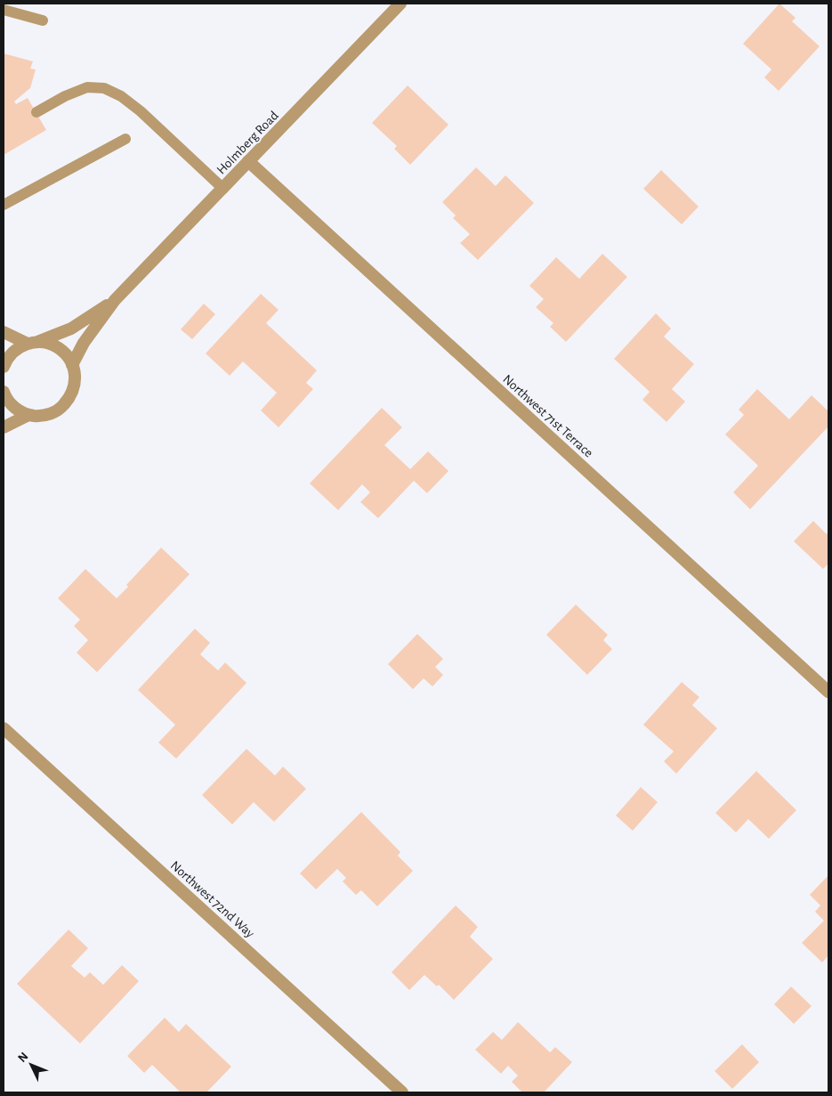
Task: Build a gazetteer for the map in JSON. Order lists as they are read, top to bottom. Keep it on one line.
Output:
{"streets":{"street":["Holmberg Road","Northwest 71st Terrace","Northwest 72nd Way"]},"crossings":[["Holmberg Road","Northwest 71st Terrace"]],"north":"top left"}
